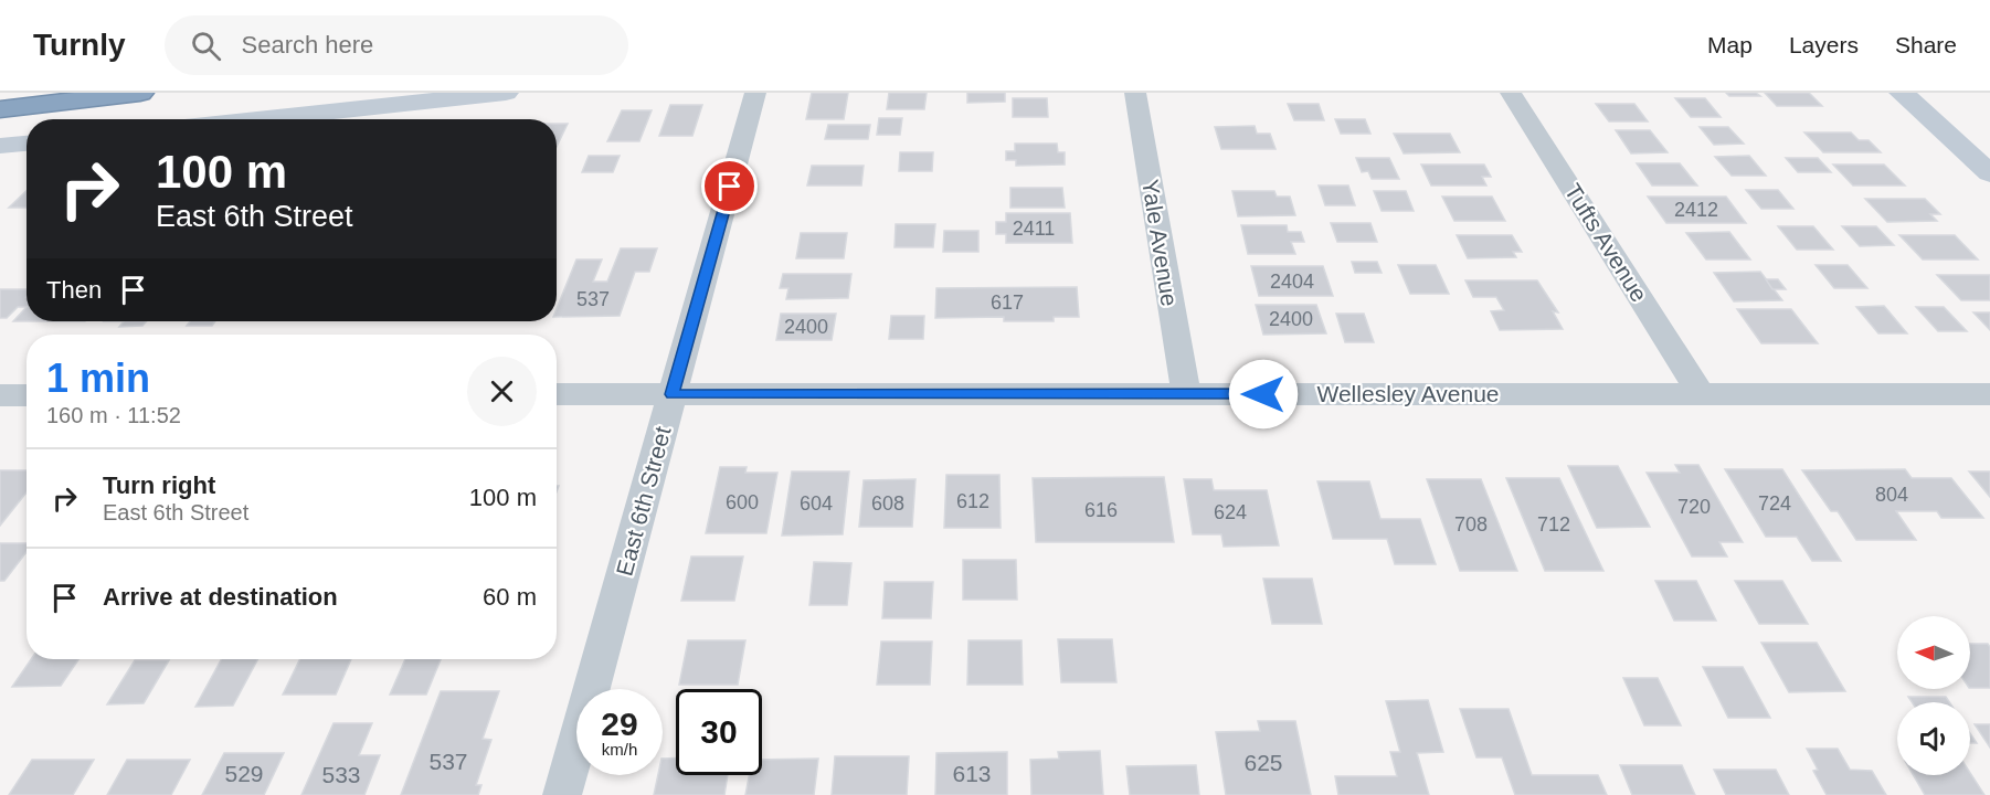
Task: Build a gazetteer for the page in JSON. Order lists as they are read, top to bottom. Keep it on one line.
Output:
{"streets":{"street":["Yale Avenue","Tufts Avenue","Wellesley Avenue","East 6th Street"]},"crossings":[["Yale Avenue","Wellesley Avenue"],["Tufts Avenue","Wellesley Avenue"],["Wellesley Avenue","East 6th Street"]],"house_numbers":["2412","2411","2404","537","617","2400","2400","804","612","600","604","608","724","720","616","624","708","712","537","625","529","613","533"],"north":"left","page":{"header":"Turnly","search":"Search here","nav":["Map","Layers","Share"],"turn":["100 m","East 6th Street"],"then":"Then","heading":["1 min","160 m · 11:52"],"list":[{"name":"Turn right","note":"East 6th Street","value":"100 m"},{"name":"Arrive at destination","value":"60 m"}],"speed":"29 km/h","limit":"30"}}
